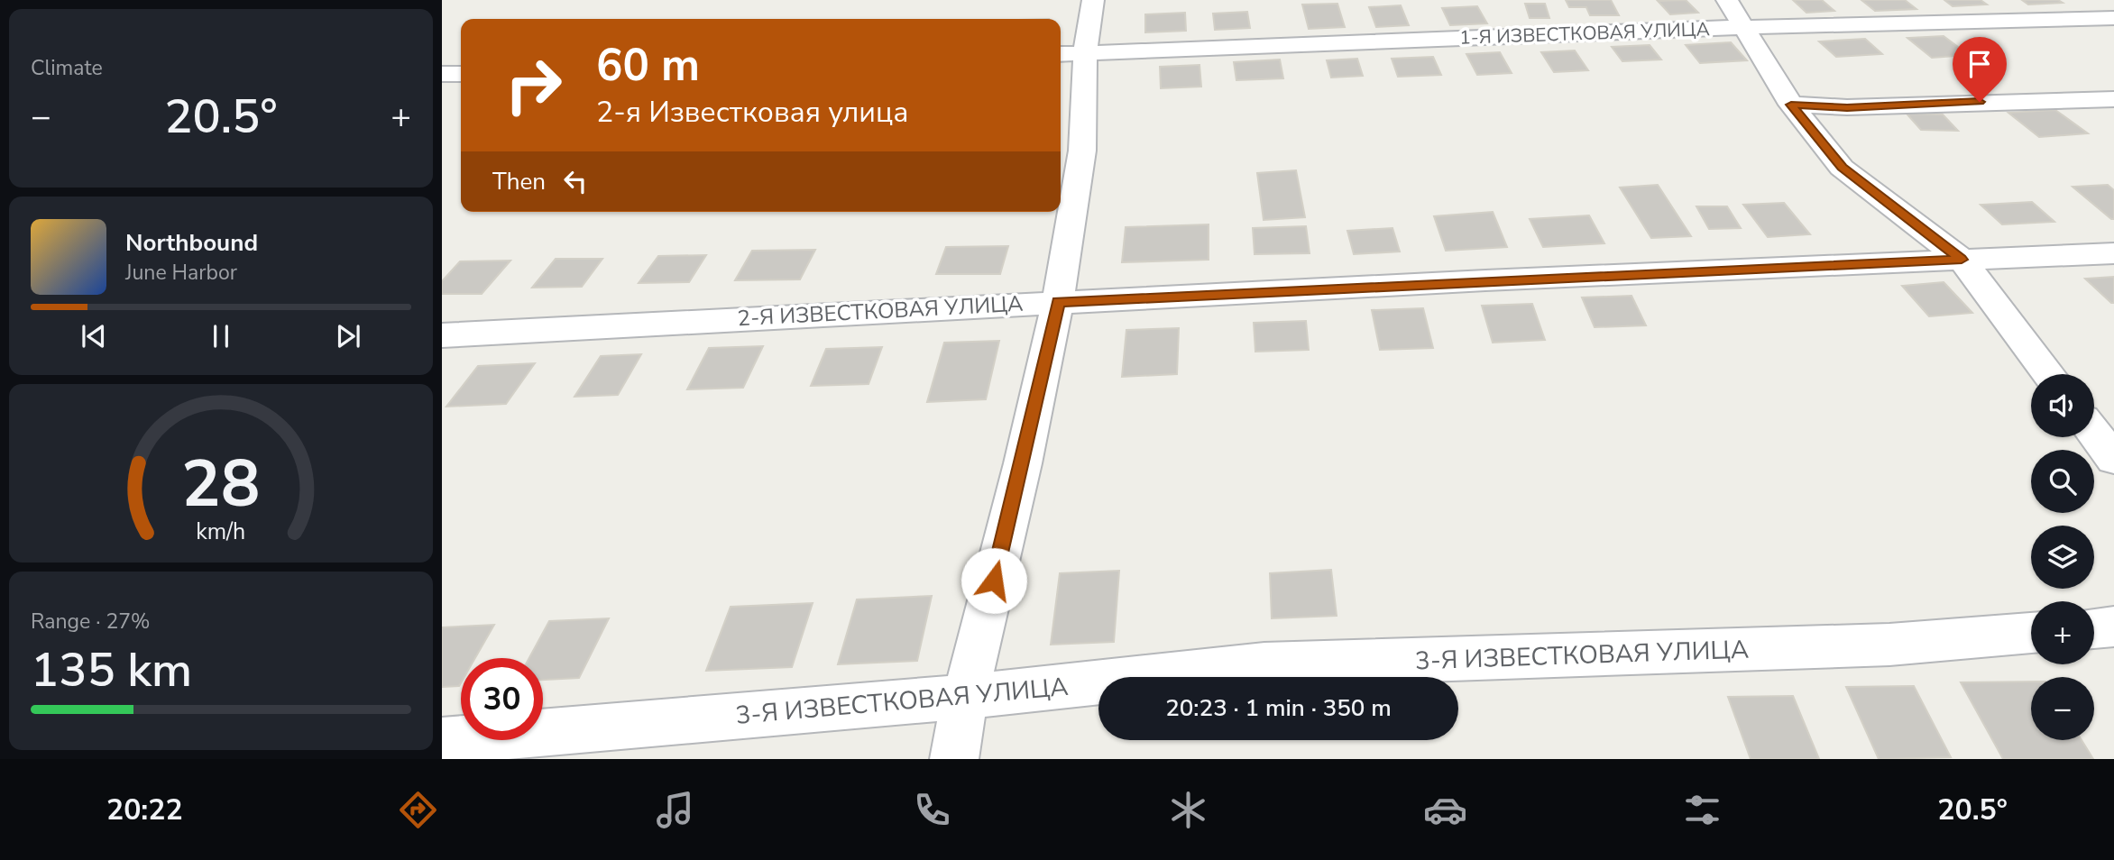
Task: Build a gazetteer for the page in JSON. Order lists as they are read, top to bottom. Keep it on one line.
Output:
{"streets":{"street":["1-Я ИЗВЕСТКОВАЯ УЛИЦА","2-Я ИЗВЕСТКОВАЯ УЛИЦА","3-Я ИЗВЕСТКОВАЯ УЛИЦА"]},"page":{"tile":["Climate",["Range · 27%","135 km"]],"turn":["60 m","2-я Известковая улица"],"heat":["−","20.5°","+"],"then":"Then","song":["Northbound","June Harbor"],"map_buttons":["+","−"],"limit":"30","trip":"20:23 · 1 min · 350 m","tabs":["20:22","20.5°"],"gauge":["28","km/h"]}}
